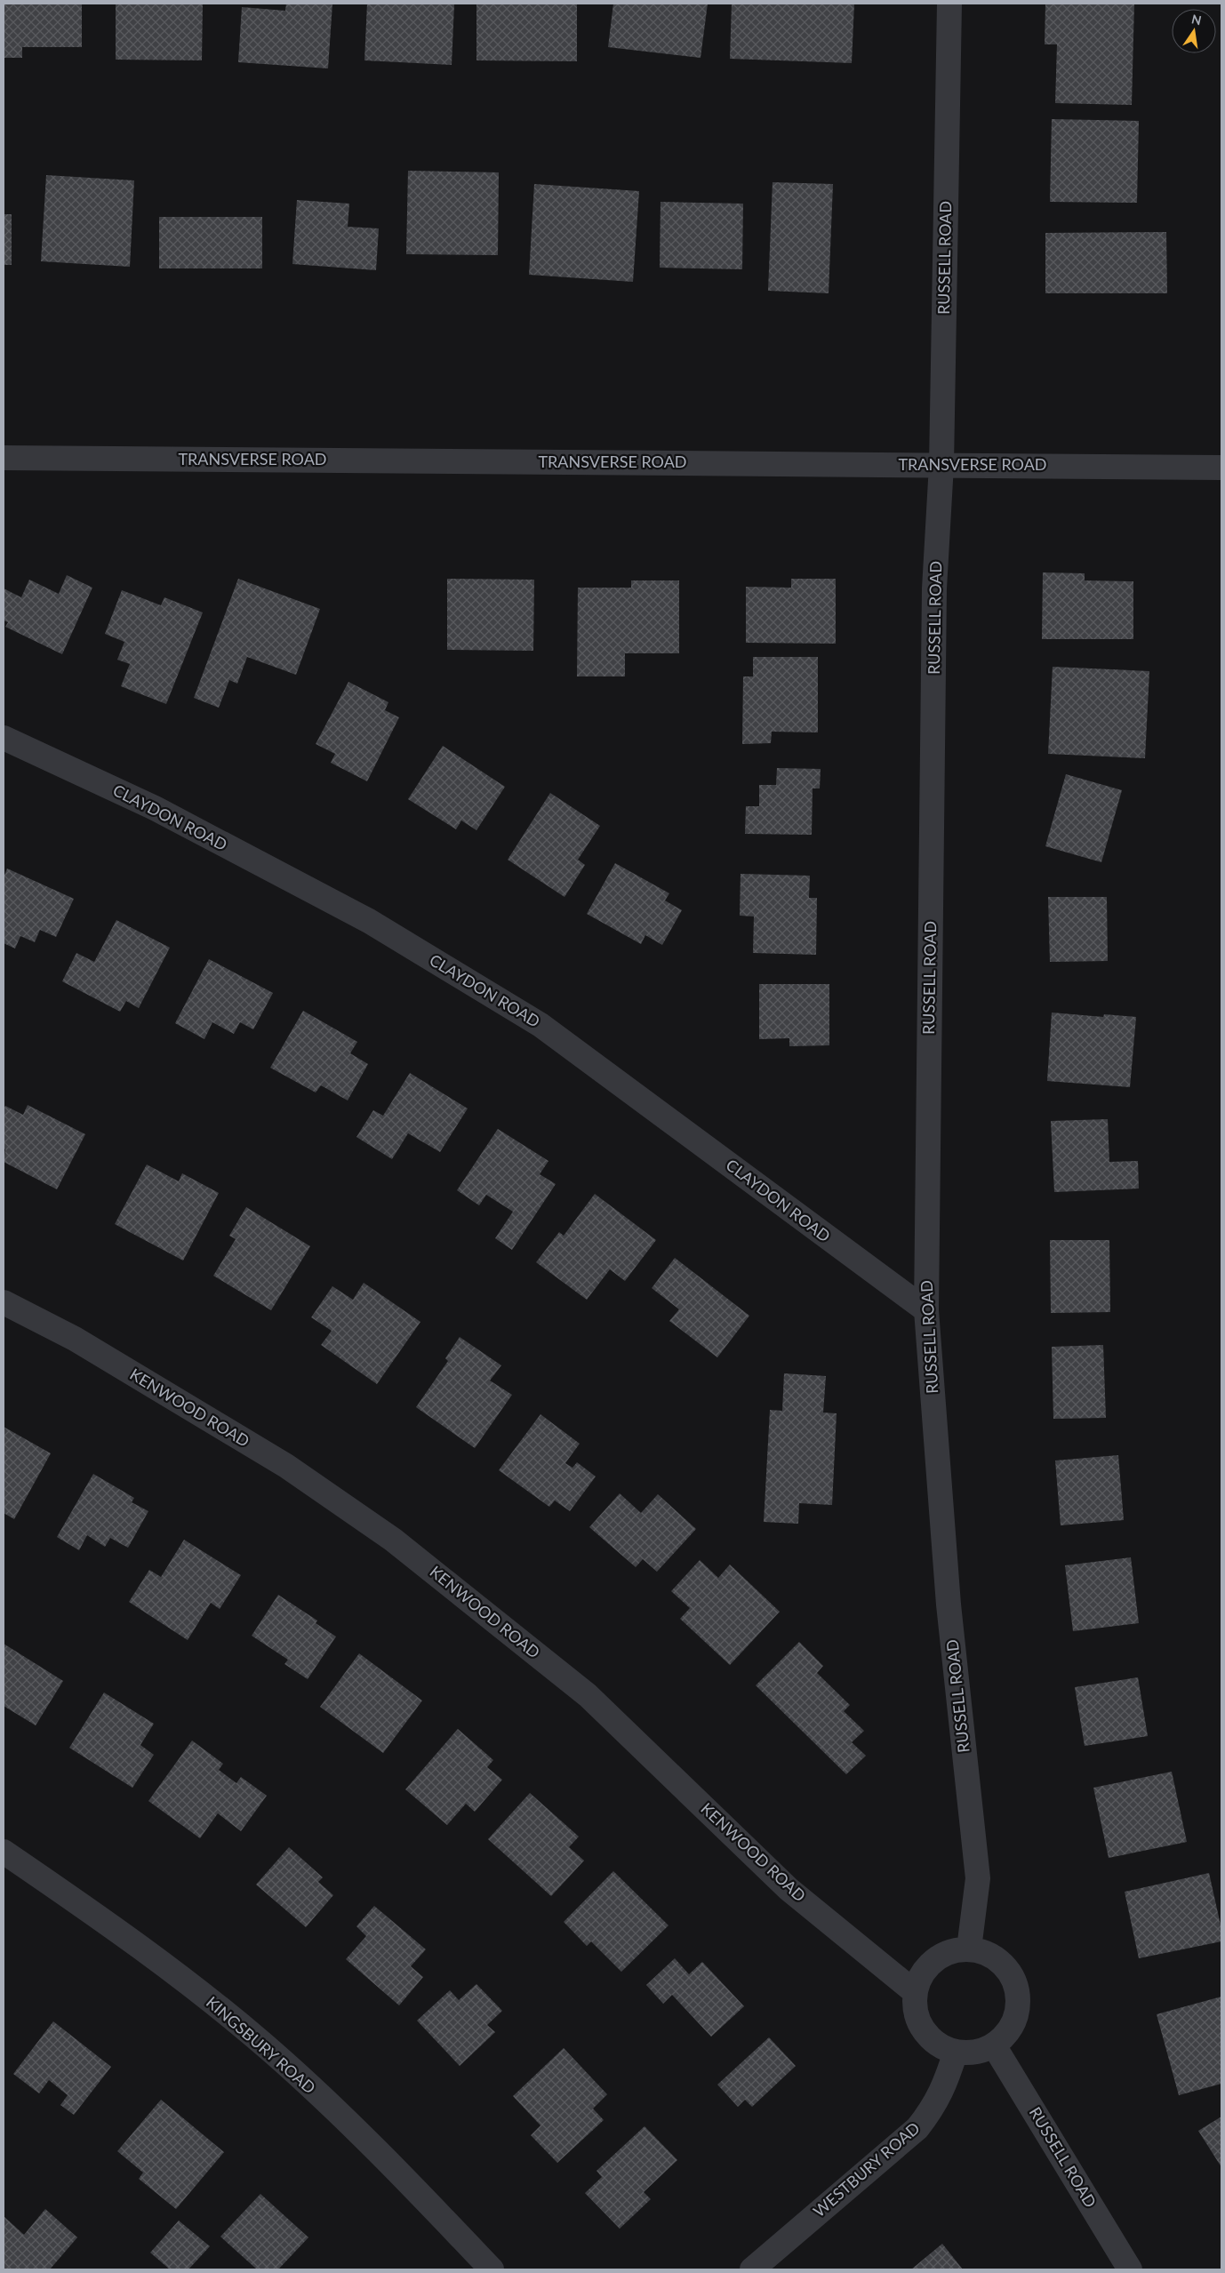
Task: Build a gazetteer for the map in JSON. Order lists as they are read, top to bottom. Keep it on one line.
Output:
{"streets":{"street":["RUSSELL ROAD","TRANSVERSE ROAD","CLAYDON ROAD","KENWOOD ROAD","KINGSBURY ROAD","WESTBURY ROAD"]},"crossings":[["RUSSELL ROAD","TRANSVERSE ROAD"],["RUSSELL ROAD","CLAYDON ROAD"],["RUSSELL ROAD","KENWOOD ROAD"],["RUSSELL ROAD","WESTBURY ROAD"],["KENWOOD ROAD","WESTBURY ROAD"]],"north":"top"}
